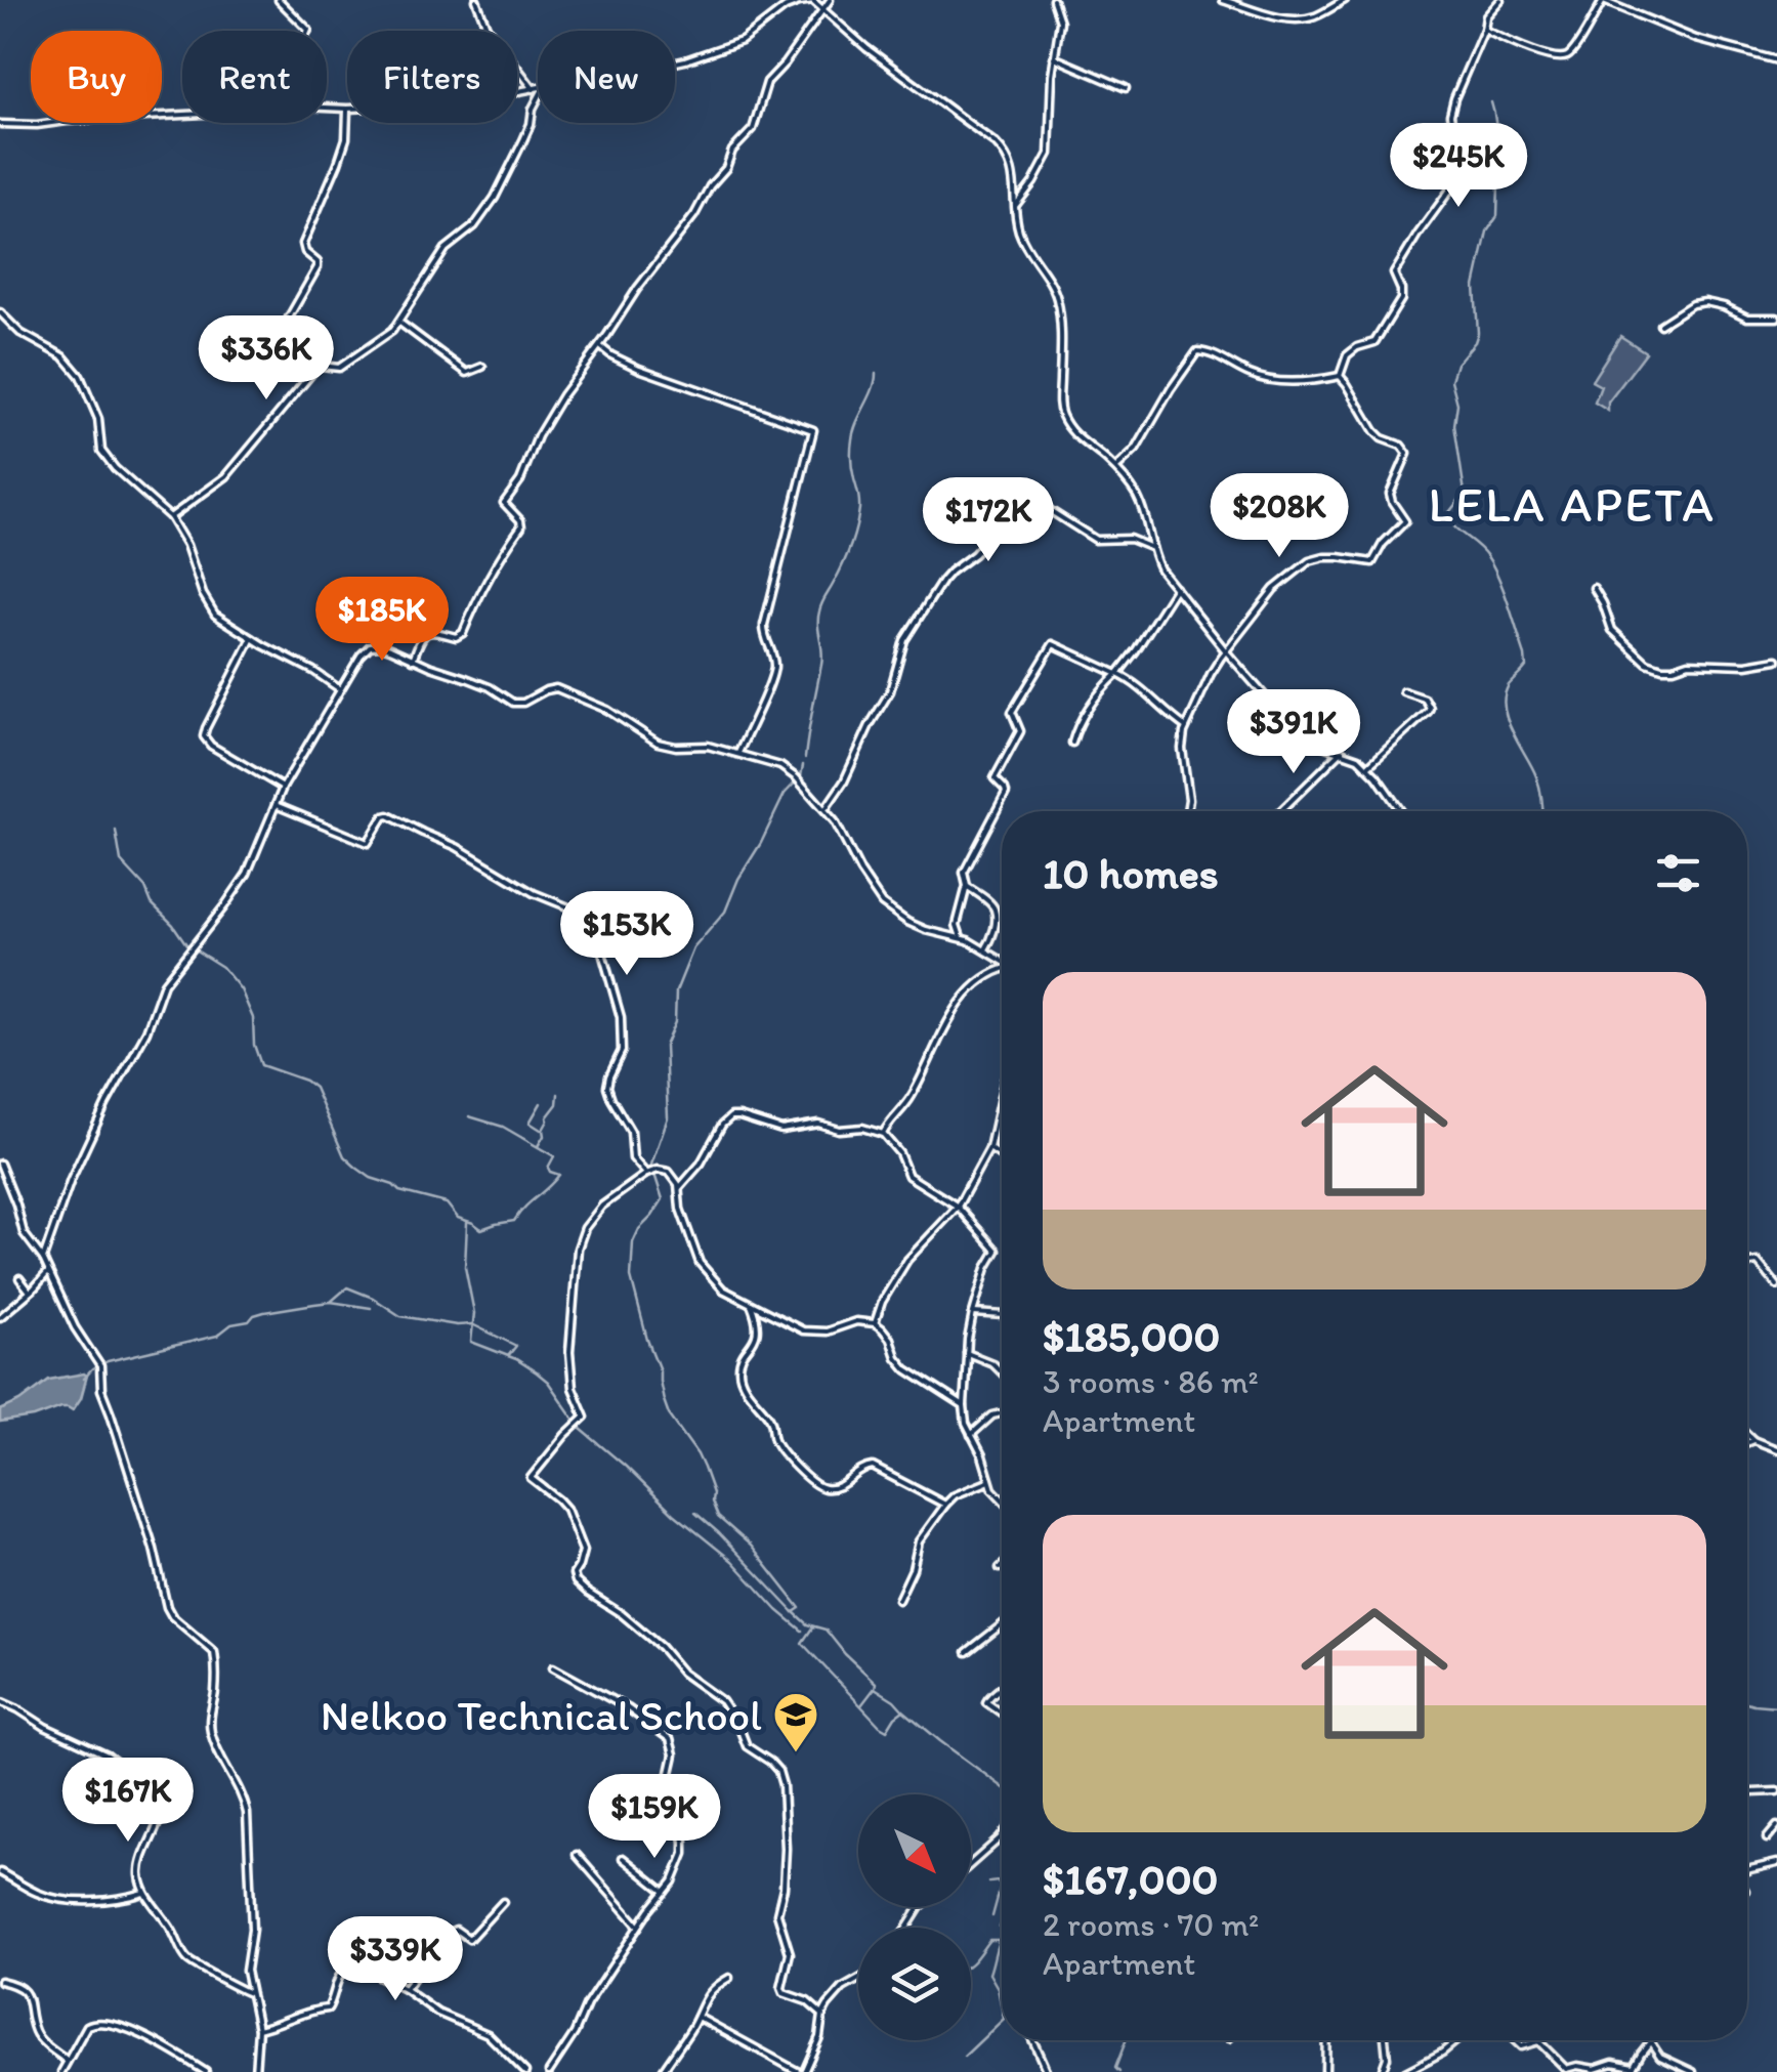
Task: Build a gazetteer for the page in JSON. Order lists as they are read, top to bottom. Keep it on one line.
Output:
{"districts":["LELA APETA"],"places":{"school or university":["Nelkoo Technical School"]},"north":"bottom right","page":{"chip":["Buy","Rent","Filters","New"],"price":["$245K","$336K","$208K","$172K","$185K","$391K","$153K","$167K","$159K","$339K"],"heading":"10 homes","list":[{"name":"$185,000","note":"3 rooms · 86 m² · Apartment"},{"name":"$167,000","note":"2 rooms · 70 m² · Apartment"}]}}
